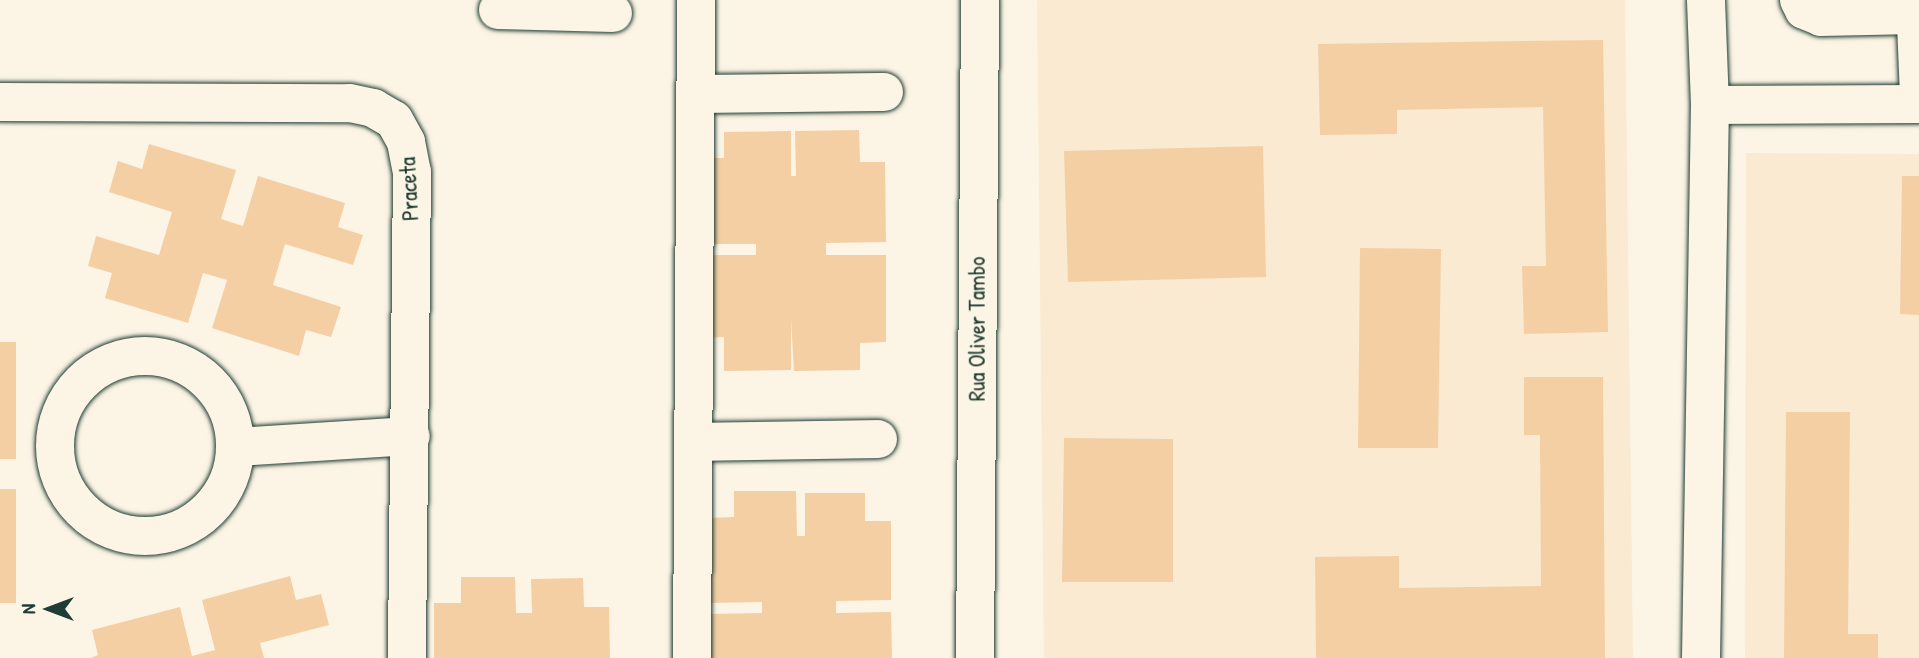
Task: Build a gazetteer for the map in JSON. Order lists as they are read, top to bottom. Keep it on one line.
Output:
{"streets":{"street":["Praceta","Rua Oliver Tambo"]},"north":"left"}
